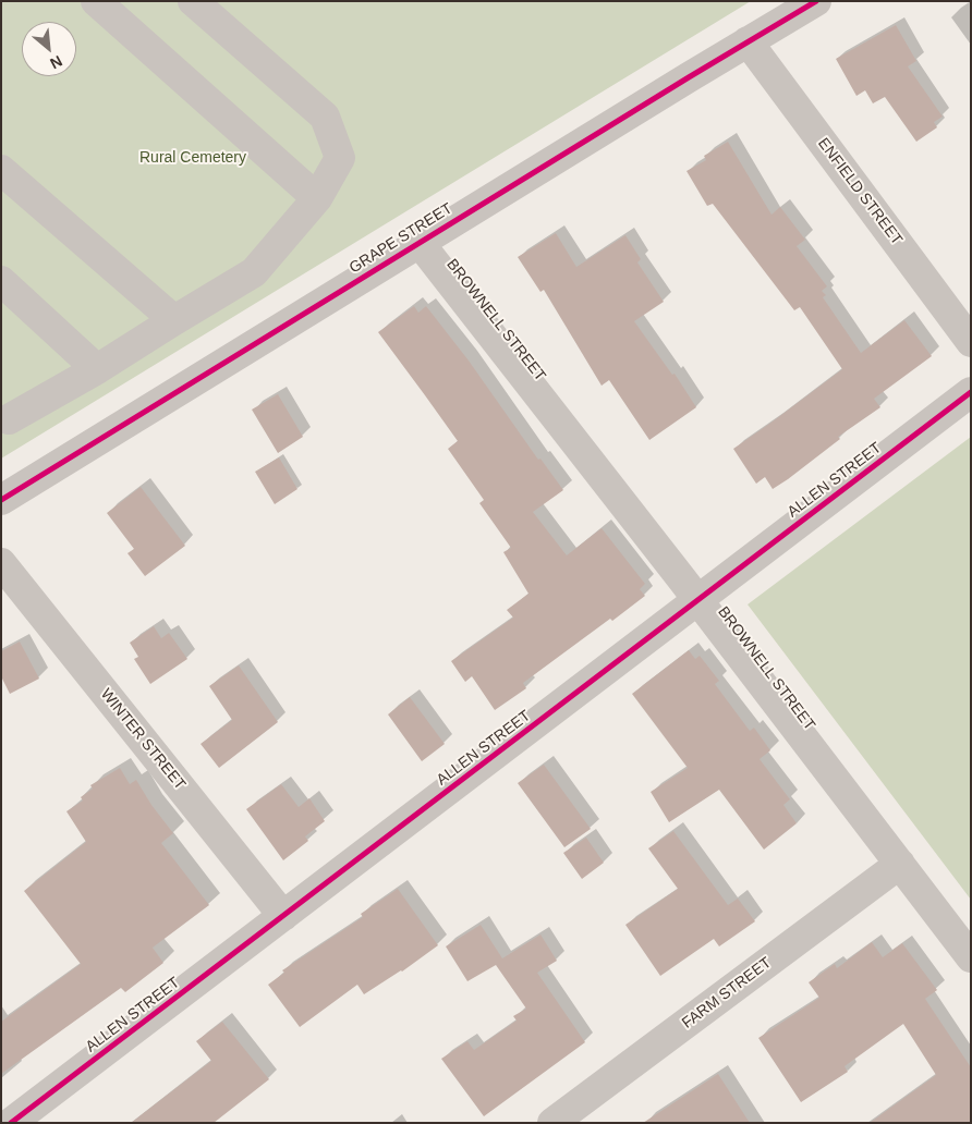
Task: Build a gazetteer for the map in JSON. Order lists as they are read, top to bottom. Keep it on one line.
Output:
{"streets":{"street":["ENFIELD STREET","GRAPE STREET","BROWNELL STREET","ALLEN STREET","WINTER STREET","FARM STREET"]},"crossings":[["ENFIELD STREET","GRAPE STREET"],["GRAPE STREET","BROWNELL STREET"],["BROWNELL STREET","ALLEN STREET"],["BROWNELL STREET","FARM STREET"],["ALLEN STREET","WINTER STREET"]],"parks":["Rural Cemetery"],"north":"bottom right"}
